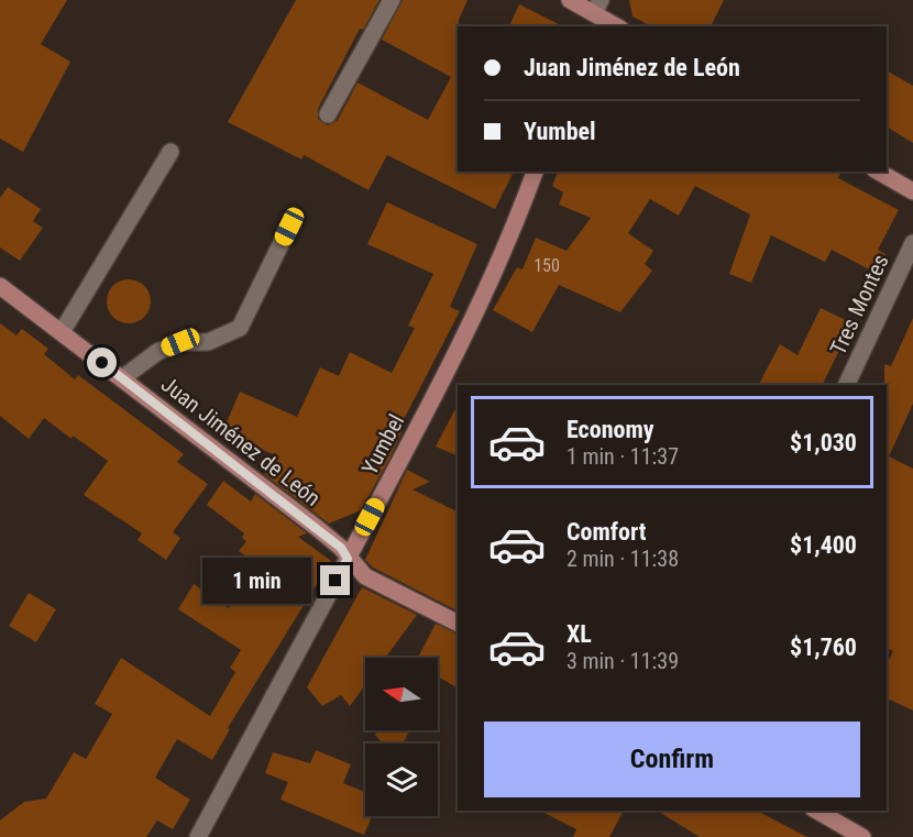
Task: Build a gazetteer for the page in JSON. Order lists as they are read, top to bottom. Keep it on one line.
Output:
{"streets":{"main road":["Juan Jiménez de León","Yumbel"],"street":["Tres Montes"]},"crossings":[["Juan Jiménez de León","Yumbel"]],"house_numbers":["150"],"north":"left","page":{"banner":["Juan Jiménez de León","Yumbel"],"list":[{"name":"Economy","note":"1 min · 11:37","value":"$1,030"},{"name":"Comfort","note":"2 min · 11:38","value":"$1,400"},{"name":"XL","note":"3 min · 11:39","value":"$1,760"}],"bubble":"1 min","buttons":"Confirm"}}
